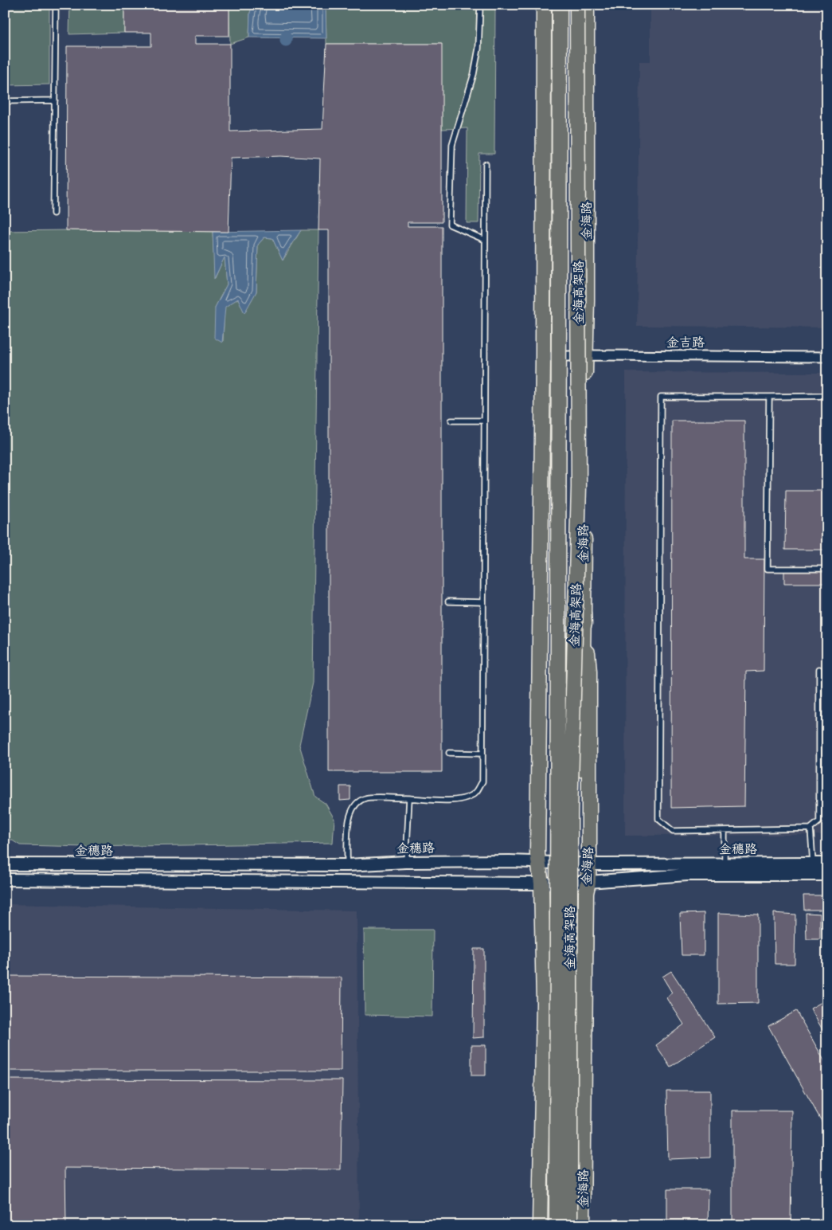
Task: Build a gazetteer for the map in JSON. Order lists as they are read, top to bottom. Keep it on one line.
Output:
{"streets":{"main road":["金海路","金海高架路"],"street":["金吉路","金穗路"]},"crossings":[["金海路","金吉路"],["金海路","金穗路"]]}
